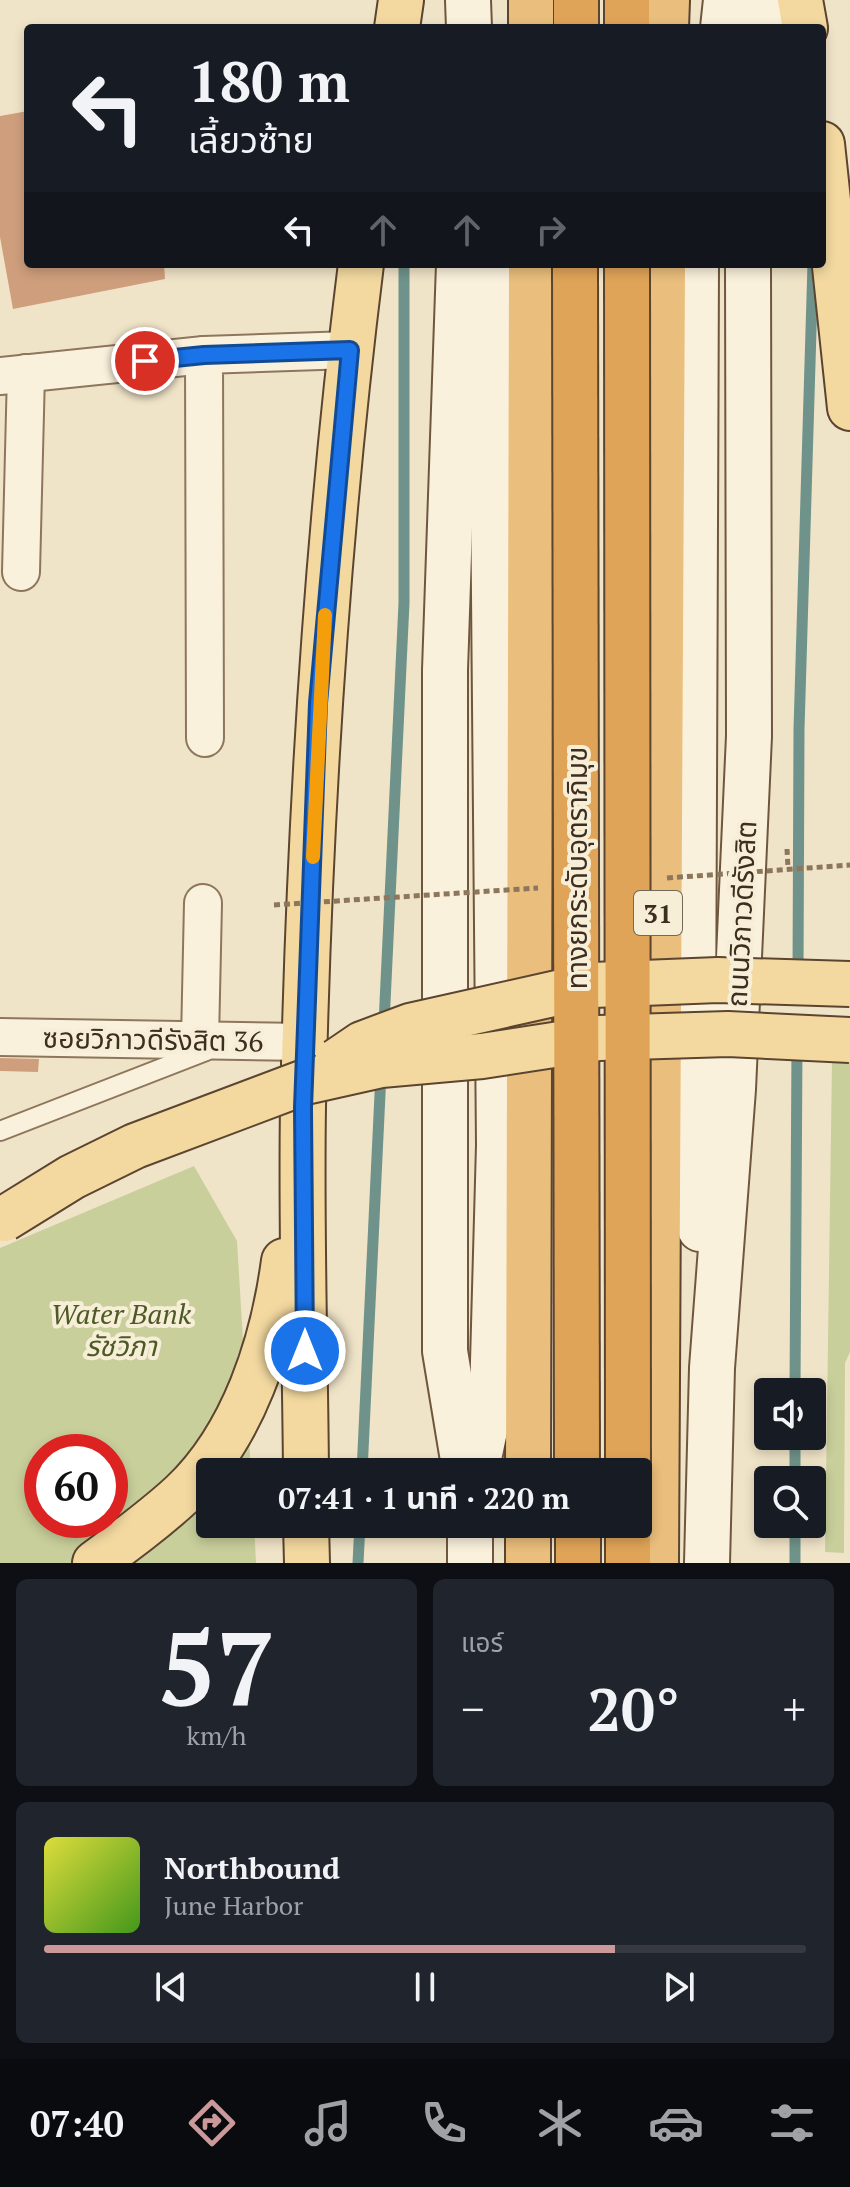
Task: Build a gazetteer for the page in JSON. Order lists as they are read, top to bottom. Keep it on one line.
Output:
{"streets":{"highway":["ทางยกระดับอุตราภิมุข","31"],"main road":["ถนนวิภาวดีรังสิต"],"street":["ซอยวิภาวดีรังสิต 36"]},"parks":["Water Bank รัชวิภา"],"page":{"turn":["180 m","เลี้ยวซ้าย"],"limit":"60","trip":"07:41 · 1 นาที · 220 m","tile":[["57","km/h"],"แอร์"],"heat":["−","20°","+"],"song":["Northbound","June Harbor"],"tabs":"07:40"}}
